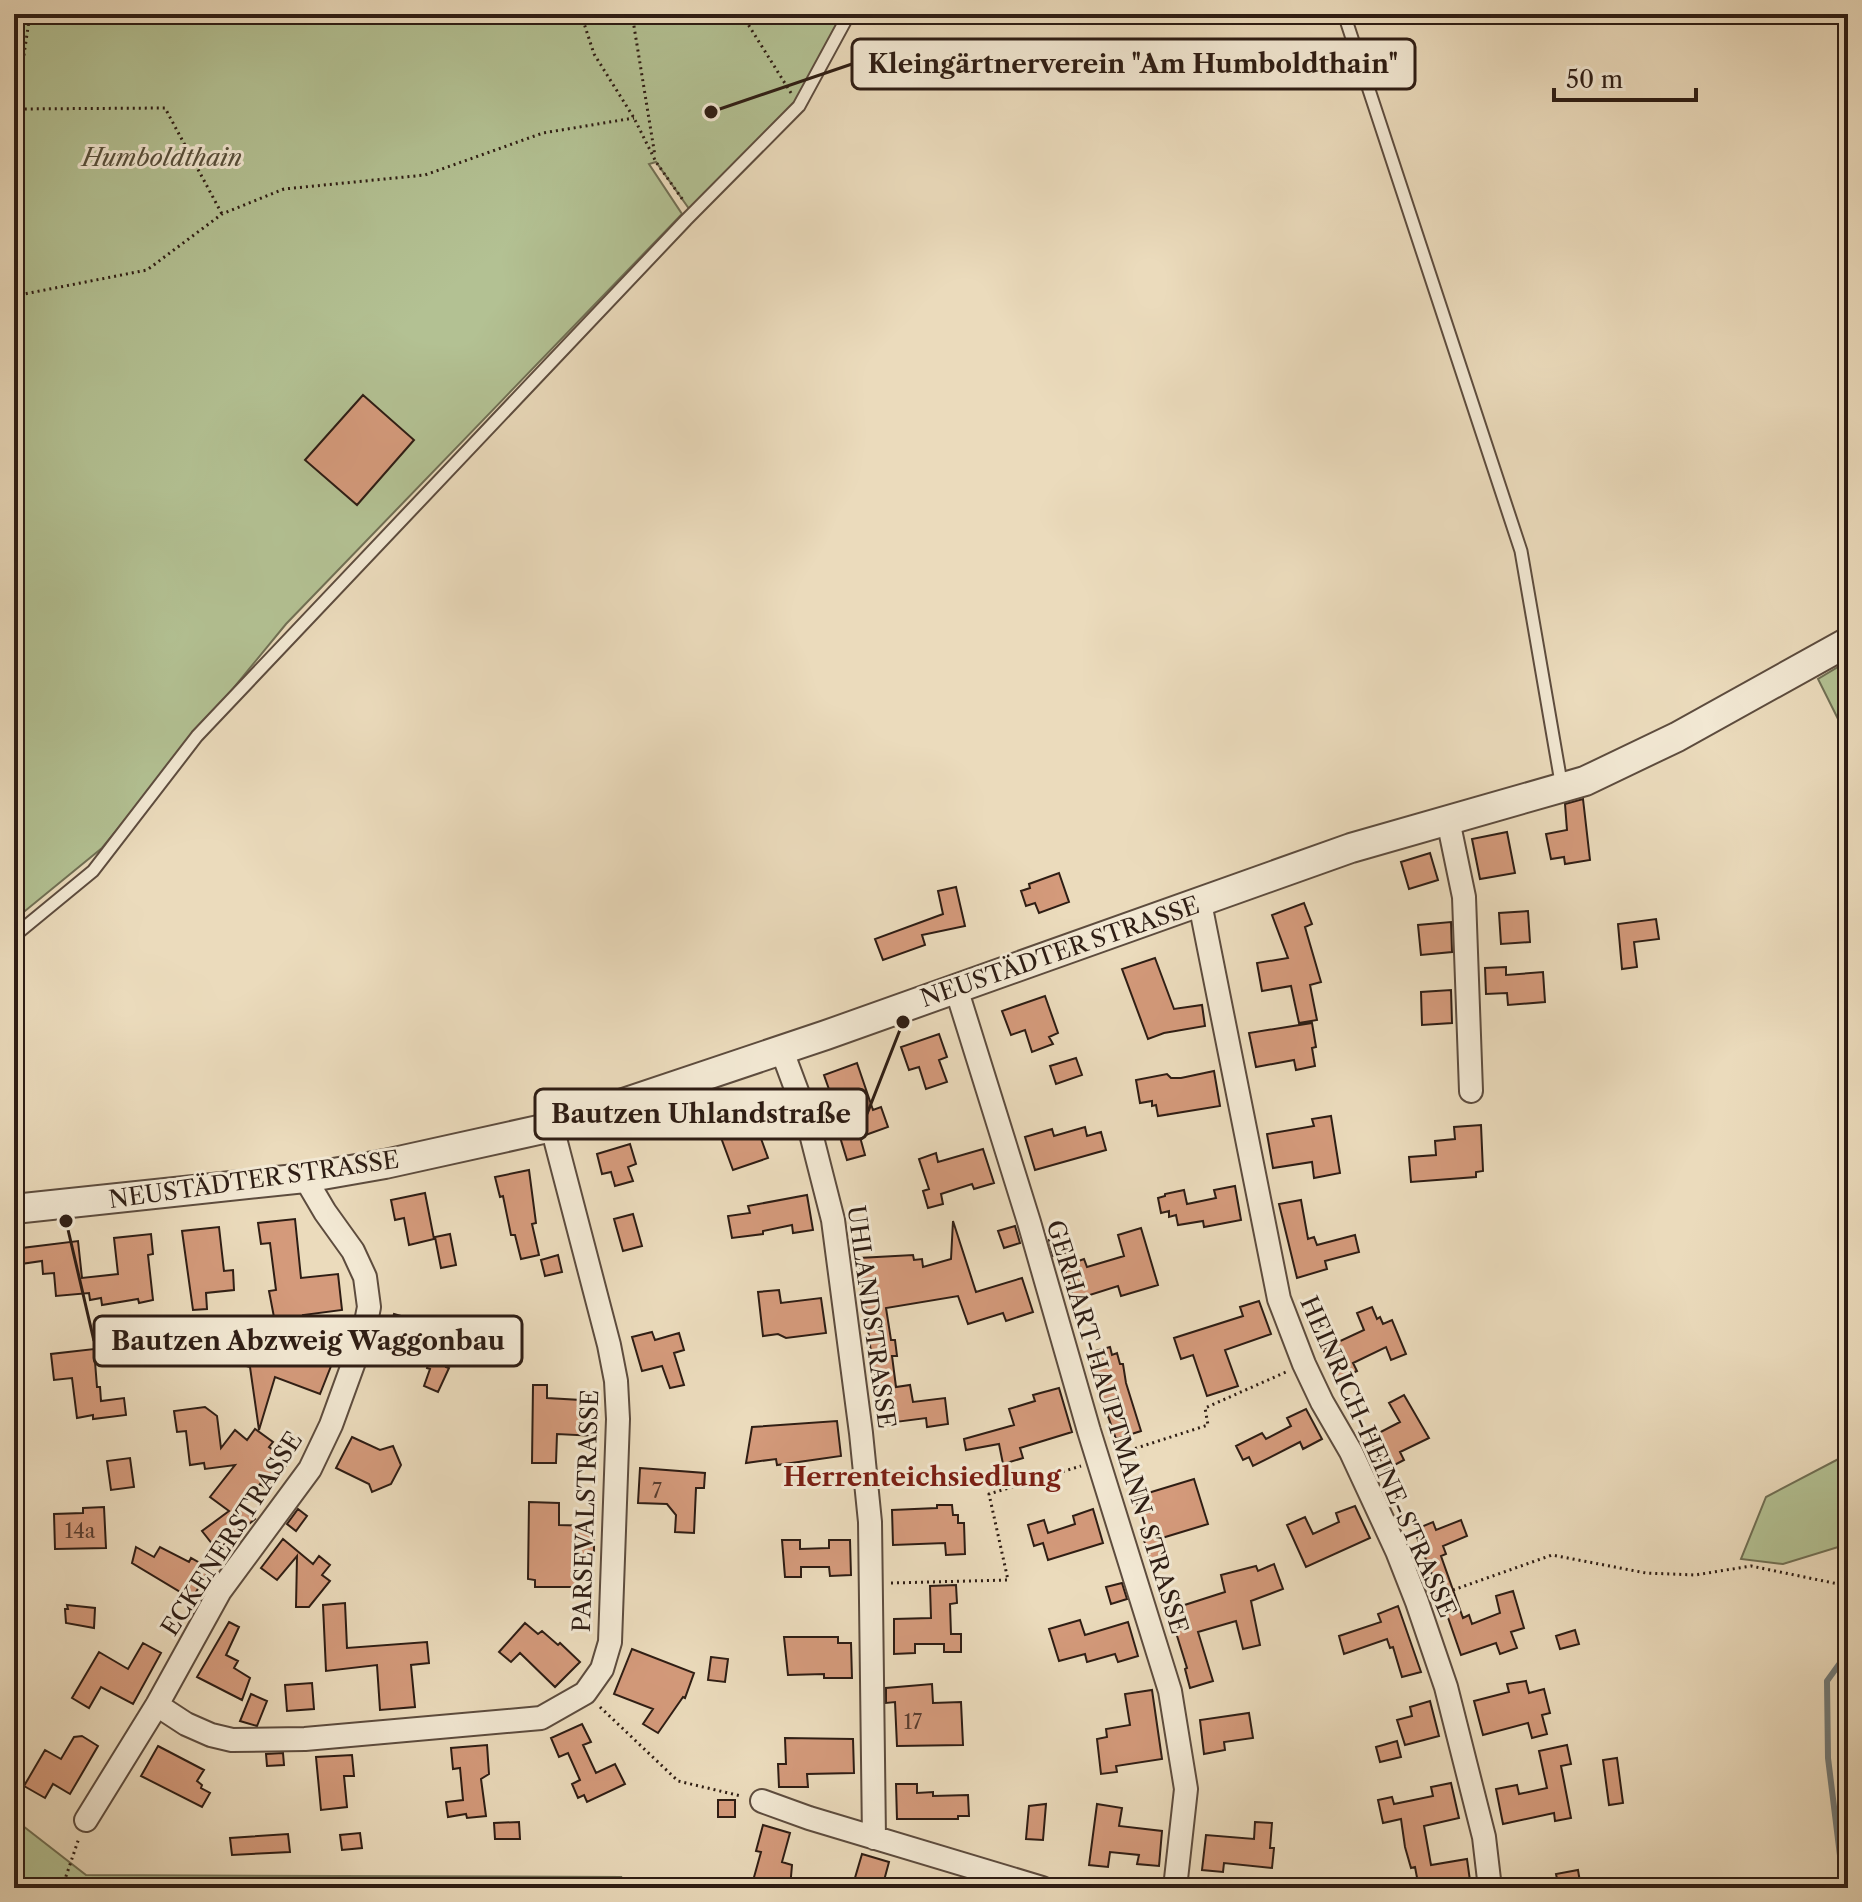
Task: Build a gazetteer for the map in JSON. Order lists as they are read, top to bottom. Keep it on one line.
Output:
{"streets":{"street":["NEUSTÄDTER STRASSE","UHLANDSTRASSE","GERHART-HAUPTMANN-STRASSE","HEINRICH-HEINE-STRASSE","PARSEVALSTRASSE","ECKENERSTRASSE"]},"crossings":[["NEUSTÄDTER STRASSE","UHLANDSTRASSE"],["NEUSTÄDTER STRASSE","GERHART-HAUPTMANN-STRASSE"],["NEUSTÄDTER STRASSE","HEINRICH-HEINE-STRASSE"],["NEUSTÄDTER STRASSE","PARSEVALSTRASSE"],["NEUSTÄDTER STRASSE","ECKENERSTRASSE"]],"districts":["Herrenteichsiedlung"],"parks":["Humboldthain"],"places":["Kleingärtnerverein \"Am Humboldthain\"","Bautzen Uhlandstraße","Bautzen Abzweig Waggonbau"],"house_numbers":["7","14a","17"],"scale_bar":"50 m"}
